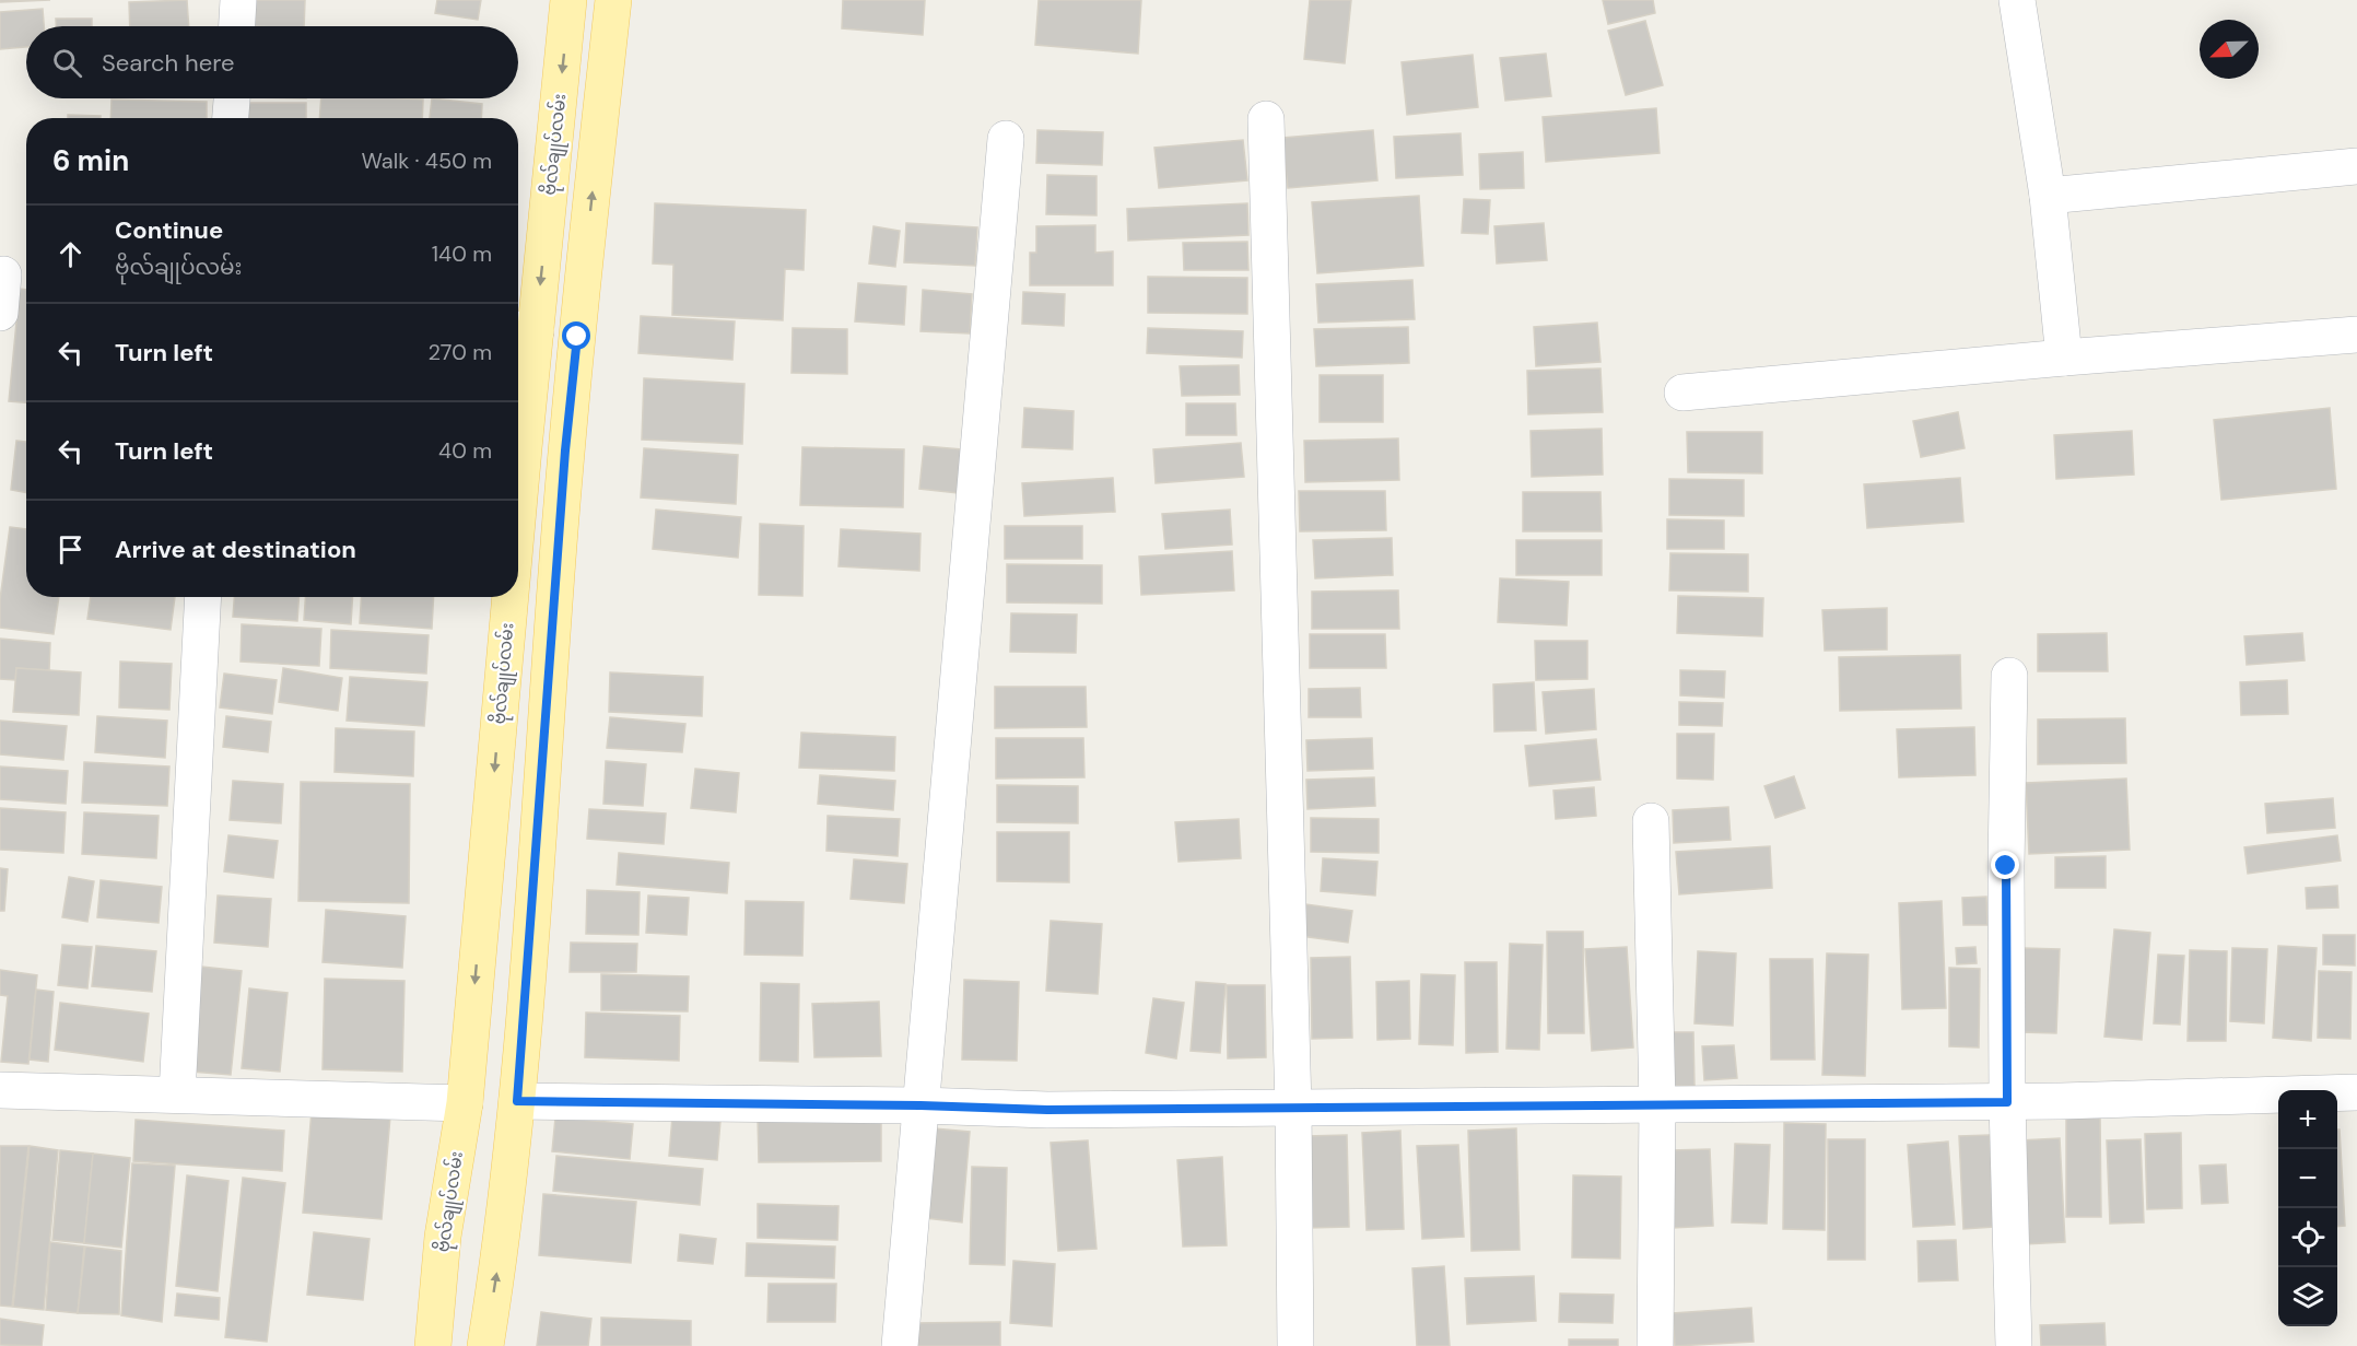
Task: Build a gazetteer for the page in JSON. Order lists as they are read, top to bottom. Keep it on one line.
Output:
{"streets":{"main road":["ဗိုလ်ချုပ်လမ်း"]},"north":"bottom left","page":{"search":"Search here","heading":["6 min","Walk · 450 m"],"list":[["Continue","ဗိုလ်ချုပ်လမ်း","140 m"],["Turn left","270 m"],["Turn left","40 m"],"Arrive at destination"],"map_buttons":["+","−"]}}
